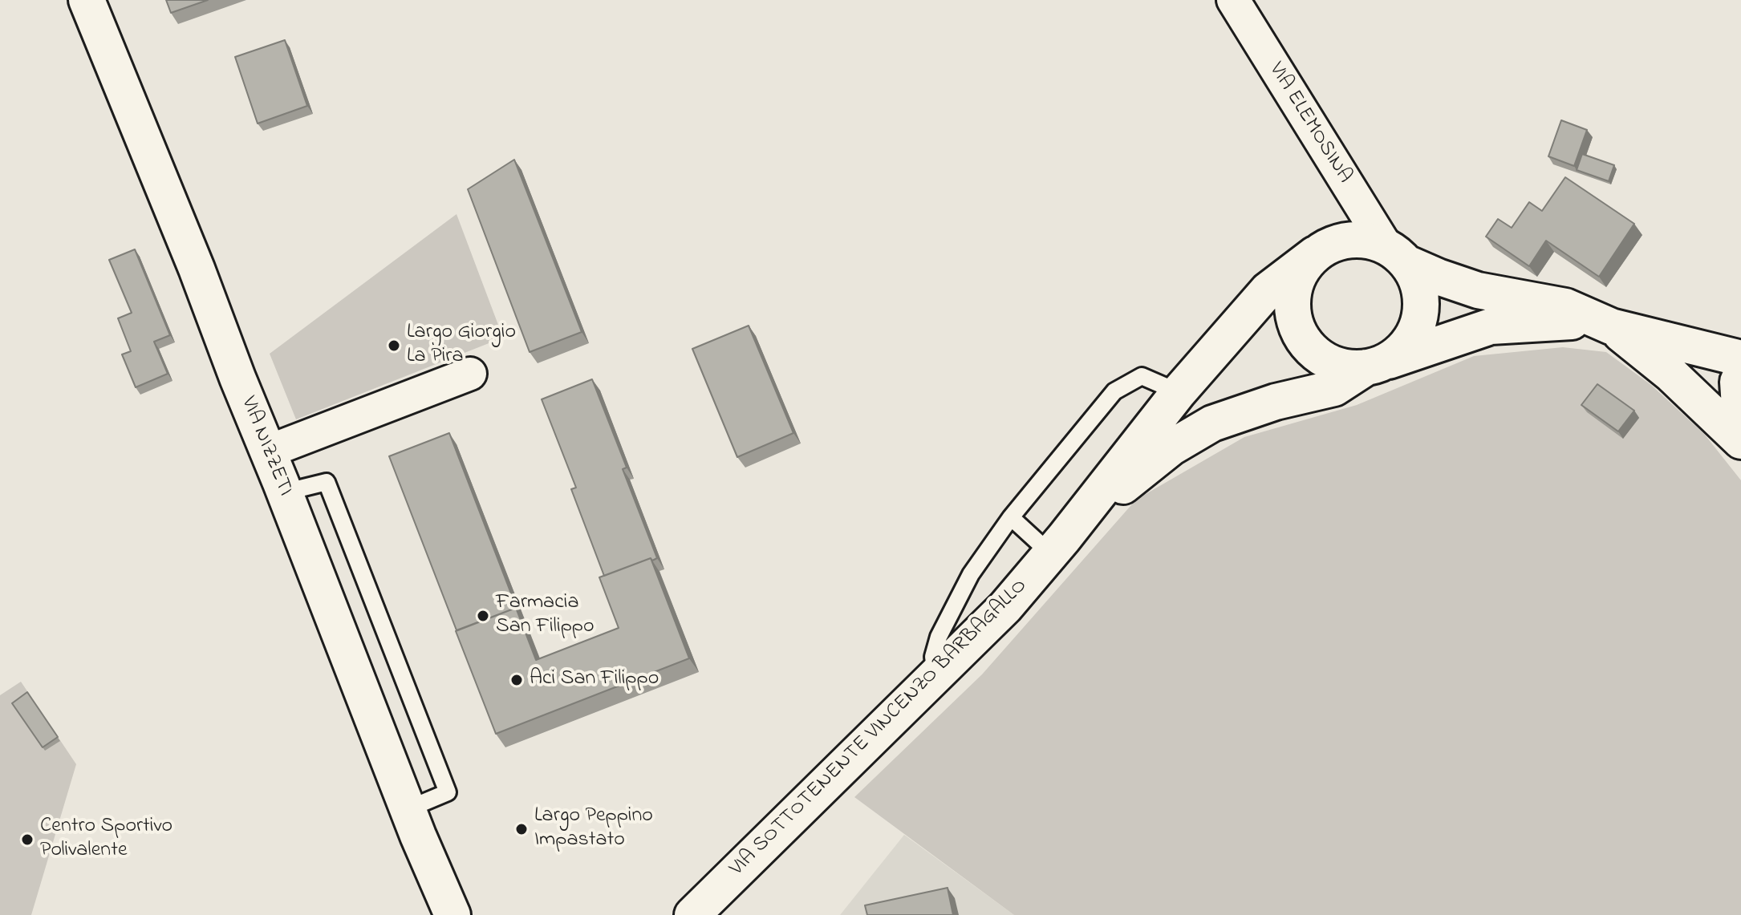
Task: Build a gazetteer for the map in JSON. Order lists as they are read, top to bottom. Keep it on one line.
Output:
{"streets":{"street":["VIA ELEMOSINA","VIA NIZZETI","VIA SOTTOTENENTE VINCENZO BARBAGALLO"]},"places":["Largo Giorgio La Pira","Farmacia San Filippo","Aci San Filippo","Largo Peppino Impastato","Centro Sportivo Polivalente"]}
